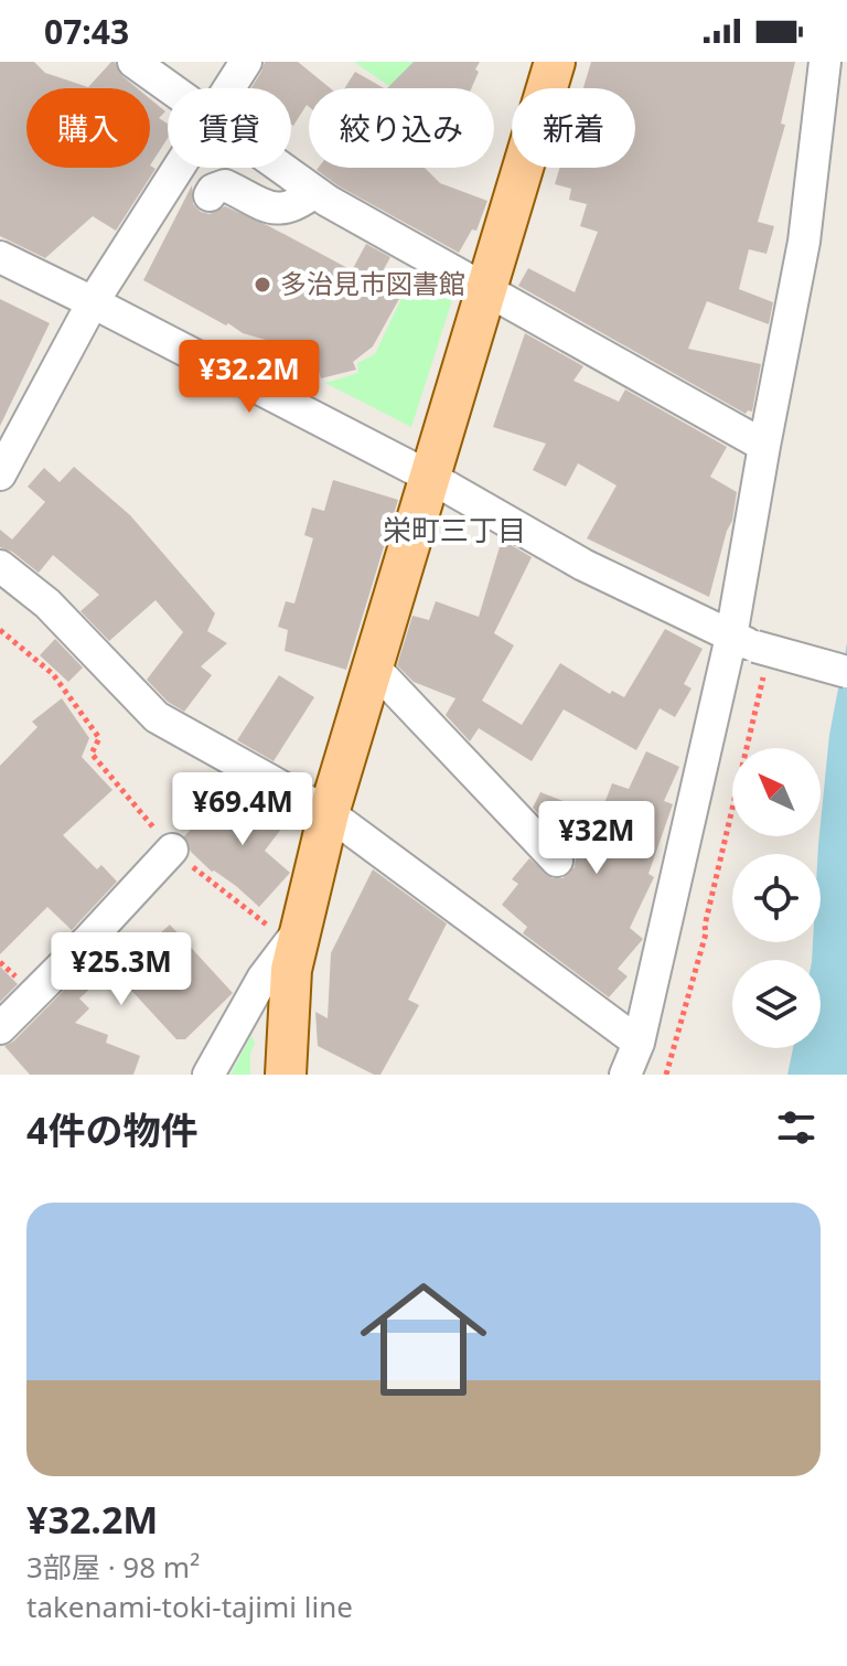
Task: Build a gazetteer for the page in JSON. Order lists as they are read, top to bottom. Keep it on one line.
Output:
{"districts":["栄町三丁目"],"places":["多治見市図書館"],"north":"top left","page":{"status":"07:43","chip":["購入","賃貸","絞り込み","新着"],"price":["¥32.2M","¥69.4M","¥32M","¥25.3M"],"heading":"4件の物件","list":[{"name":"¥32.2M","note":"3部屋 · 98 m² · takenami-toki-tajimi line"}]}}
